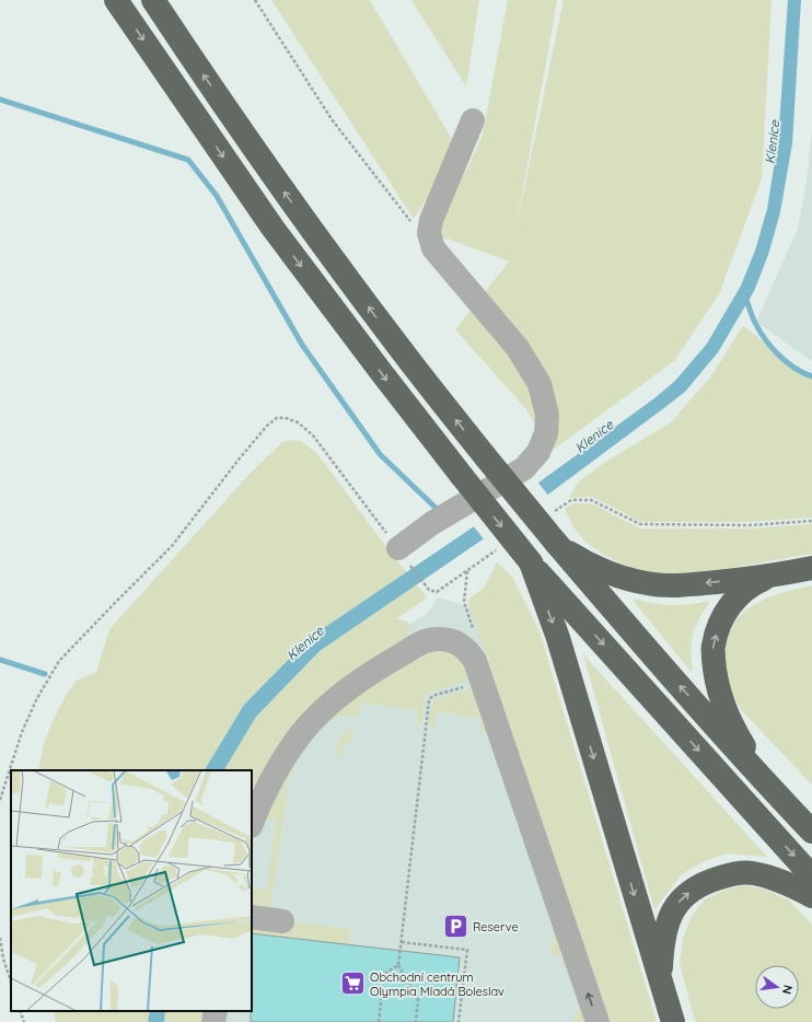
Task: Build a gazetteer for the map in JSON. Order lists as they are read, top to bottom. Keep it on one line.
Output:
{"water":["Klenice"],"places":{"parking":["Reserve"],"supermarket":["Obchodní centrum Olympia Mladá Boleslav"]},"north":"right"}
